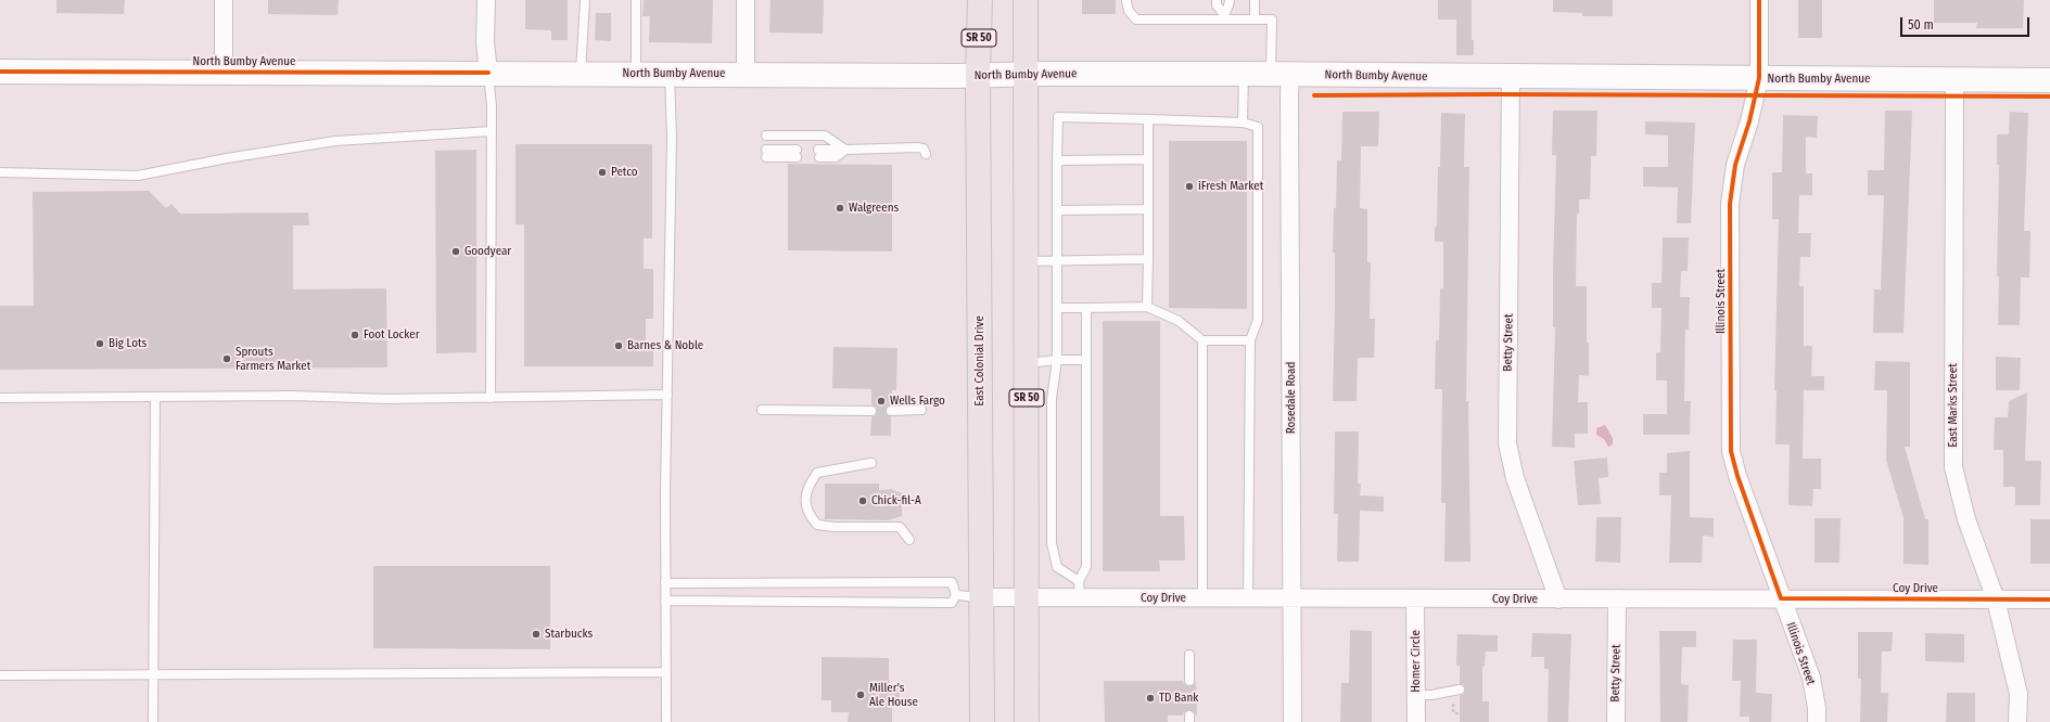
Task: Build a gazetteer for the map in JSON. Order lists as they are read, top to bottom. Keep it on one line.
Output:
{"streets":{"highway":["SR 50","East Colonial Drive"],"street":["North Bumby Avenue","Illinois Street","Betty Street","Rosedale Road","East Marks Street","Coy Drive","Homer Circle"]},"crossings":[["SR 50","North Bumby Avenue"],["SR 50","Coy Drive"],["North Bumby Avenue","Illinois Street"],["North Bumby Avenue","Betty Street"],["North Bumby Avenue","East Colonial Drive"],["North Bumby Avenue","Rosedale Road"],["North Bumby Avenue","East Marks Street"],["Illinois Street","Coy Drive"],["Betty Street","Coy Drive"],["East Colonial Drive","Coy Drive"],["Rosedale Road","Coy Drive"],["East Marks Street","Coy Drive"],["Coy Drive","Homer Circle"]],"places":["Petco","iFresh Market","Walgreens","Goodyear","Foot Locker","Big Lots","Barnes & Noble","Sprouts Farmers Market","Wells Fargo","Chick-fil-A","Starbucks","Miller's Ale House","TD Bank"],"scale_bar":"50 m"}
